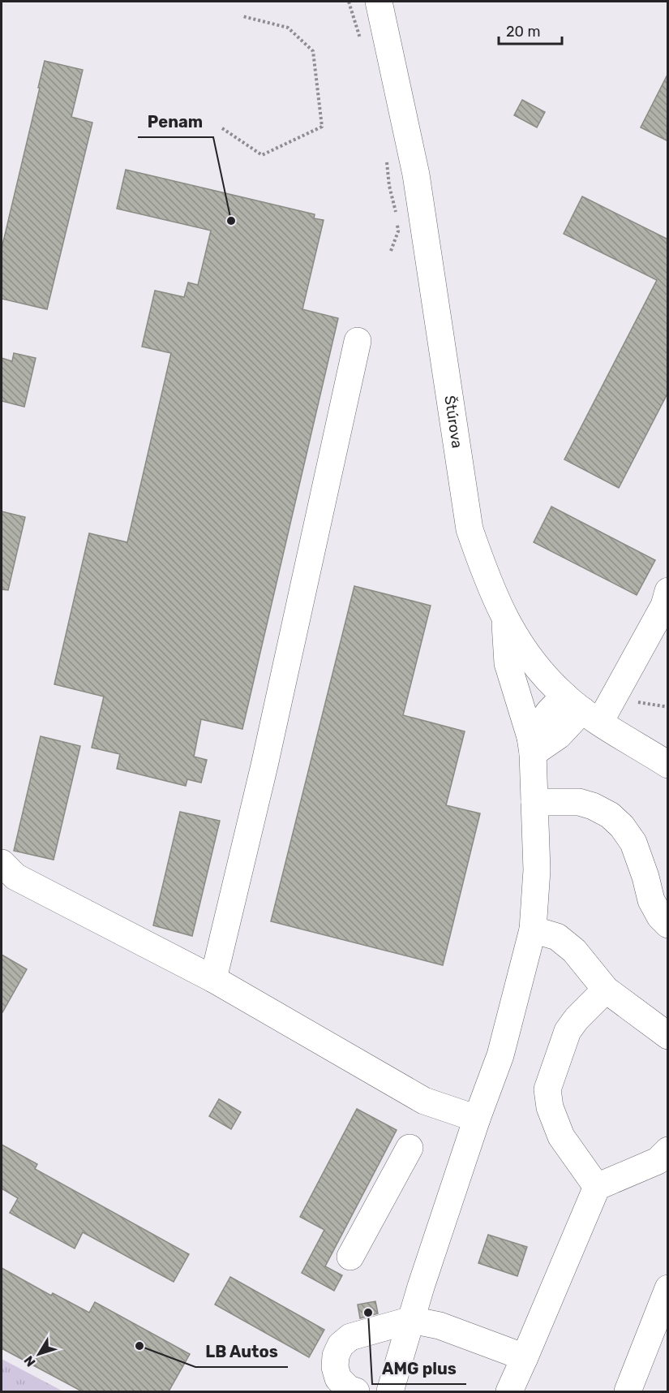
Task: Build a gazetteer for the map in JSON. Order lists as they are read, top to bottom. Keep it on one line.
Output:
{"streets":{"street":["Štúrova"]},"places":["Penam","AMG plus","LB Autos"],"scale_bar":"20 m","north":"bottom left"}
